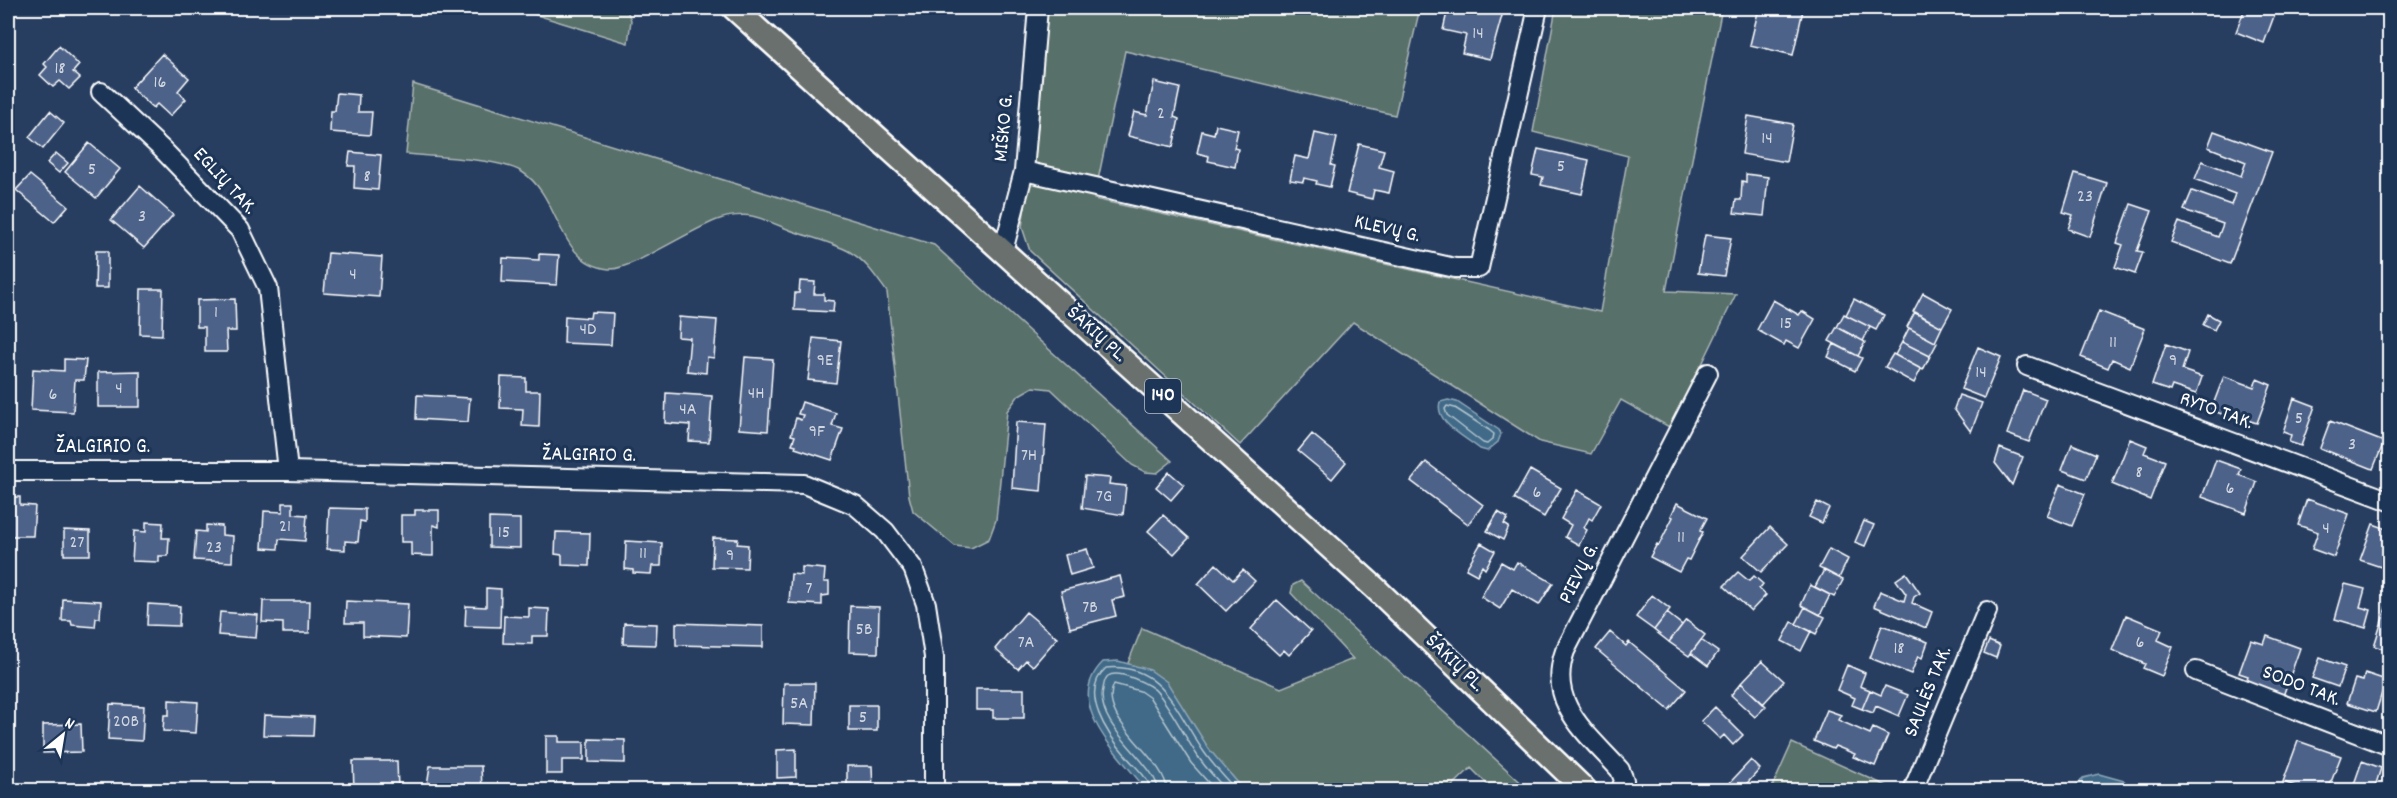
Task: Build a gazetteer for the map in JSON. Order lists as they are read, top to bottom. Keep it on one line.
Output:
{"streets":{"main road":["ŠAKIŲ PL.","140"],"street":["MIŠKO G.","EGLIŲ TAK.","KLEVŲ G.","RYTO TAK.","ŽALGIRIO G.","PIEVŲ G.","SODO TAK.","SAULĖS TAK."]},"crossings":[["MIŠKO G.","KLEVŲ G."],["MIŠKO G.","ŠAKIŲ PL."],["EGLIŲ TAK.","ŽALGIRIO G."]],"house_numbers":["14","18","16","2","14","5","5","8","23","3","4","1","15","4D","11","9E","9","14","4","4H","6","4A","5","9F","3","7H","8","6","6","7G","21","4","15","11","27","23","11","9","7","7B","5B","7A","6","18","5A","5","20B"],"north":"top right"}
